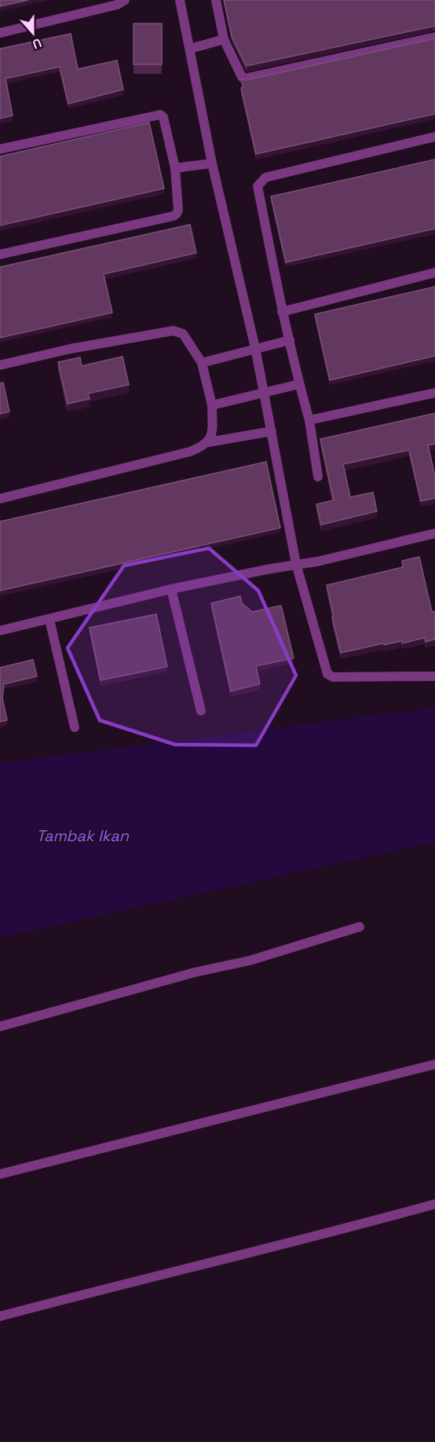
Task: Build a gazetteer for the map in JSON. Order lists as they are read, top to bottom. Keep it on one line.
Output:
{"water":["Tambak Ikan"],"north":"bottom"}
